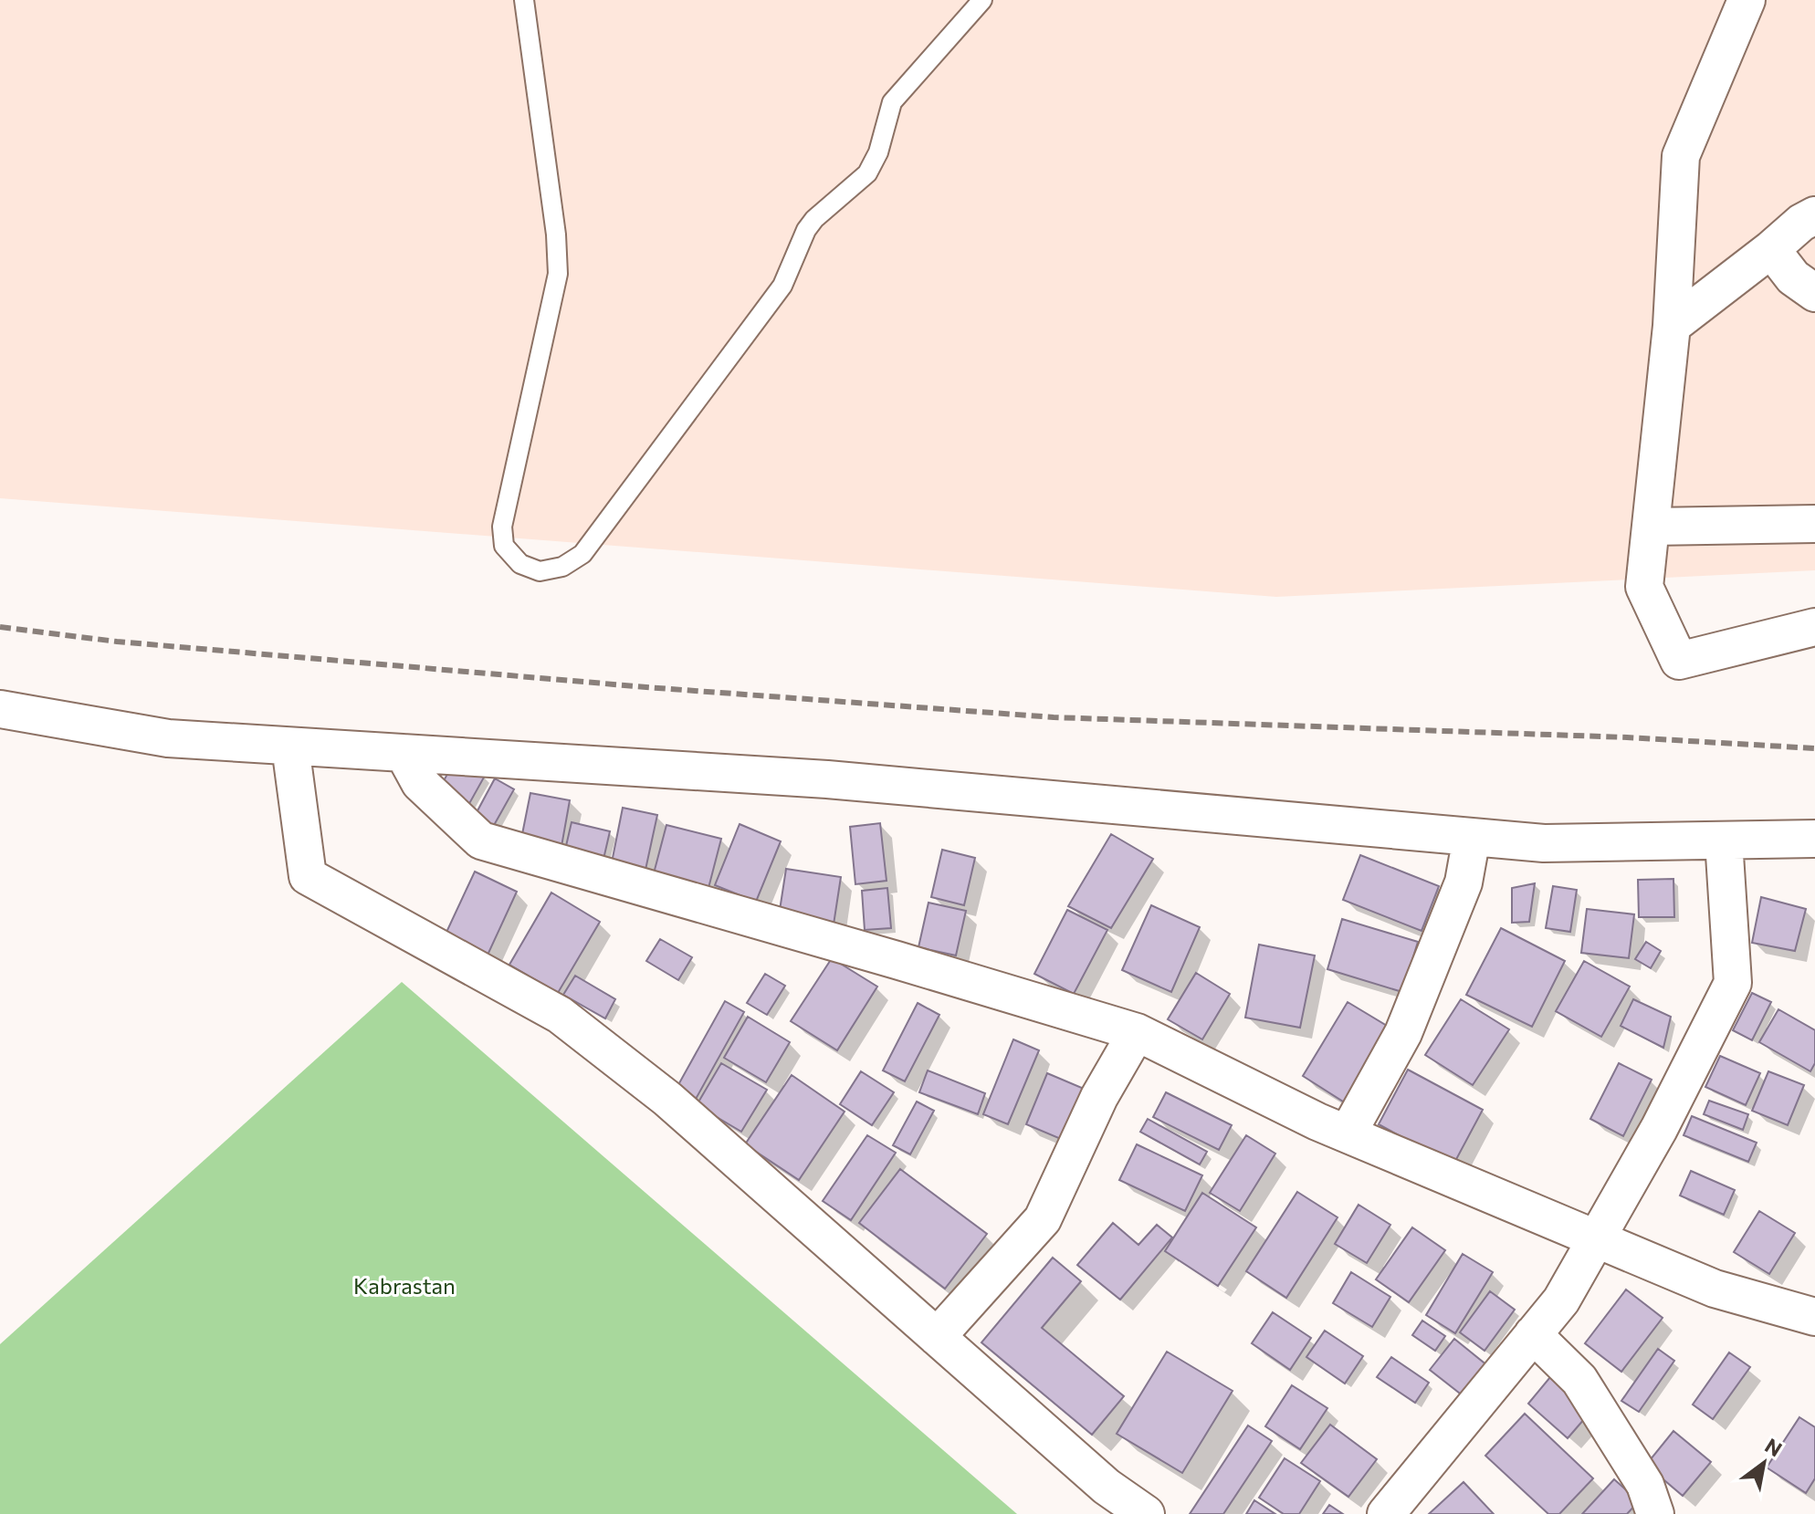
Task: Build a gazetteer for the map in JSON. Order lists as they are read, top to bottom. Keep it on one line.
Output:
{"parks":["Kabrastan"],"north":"top right"}
